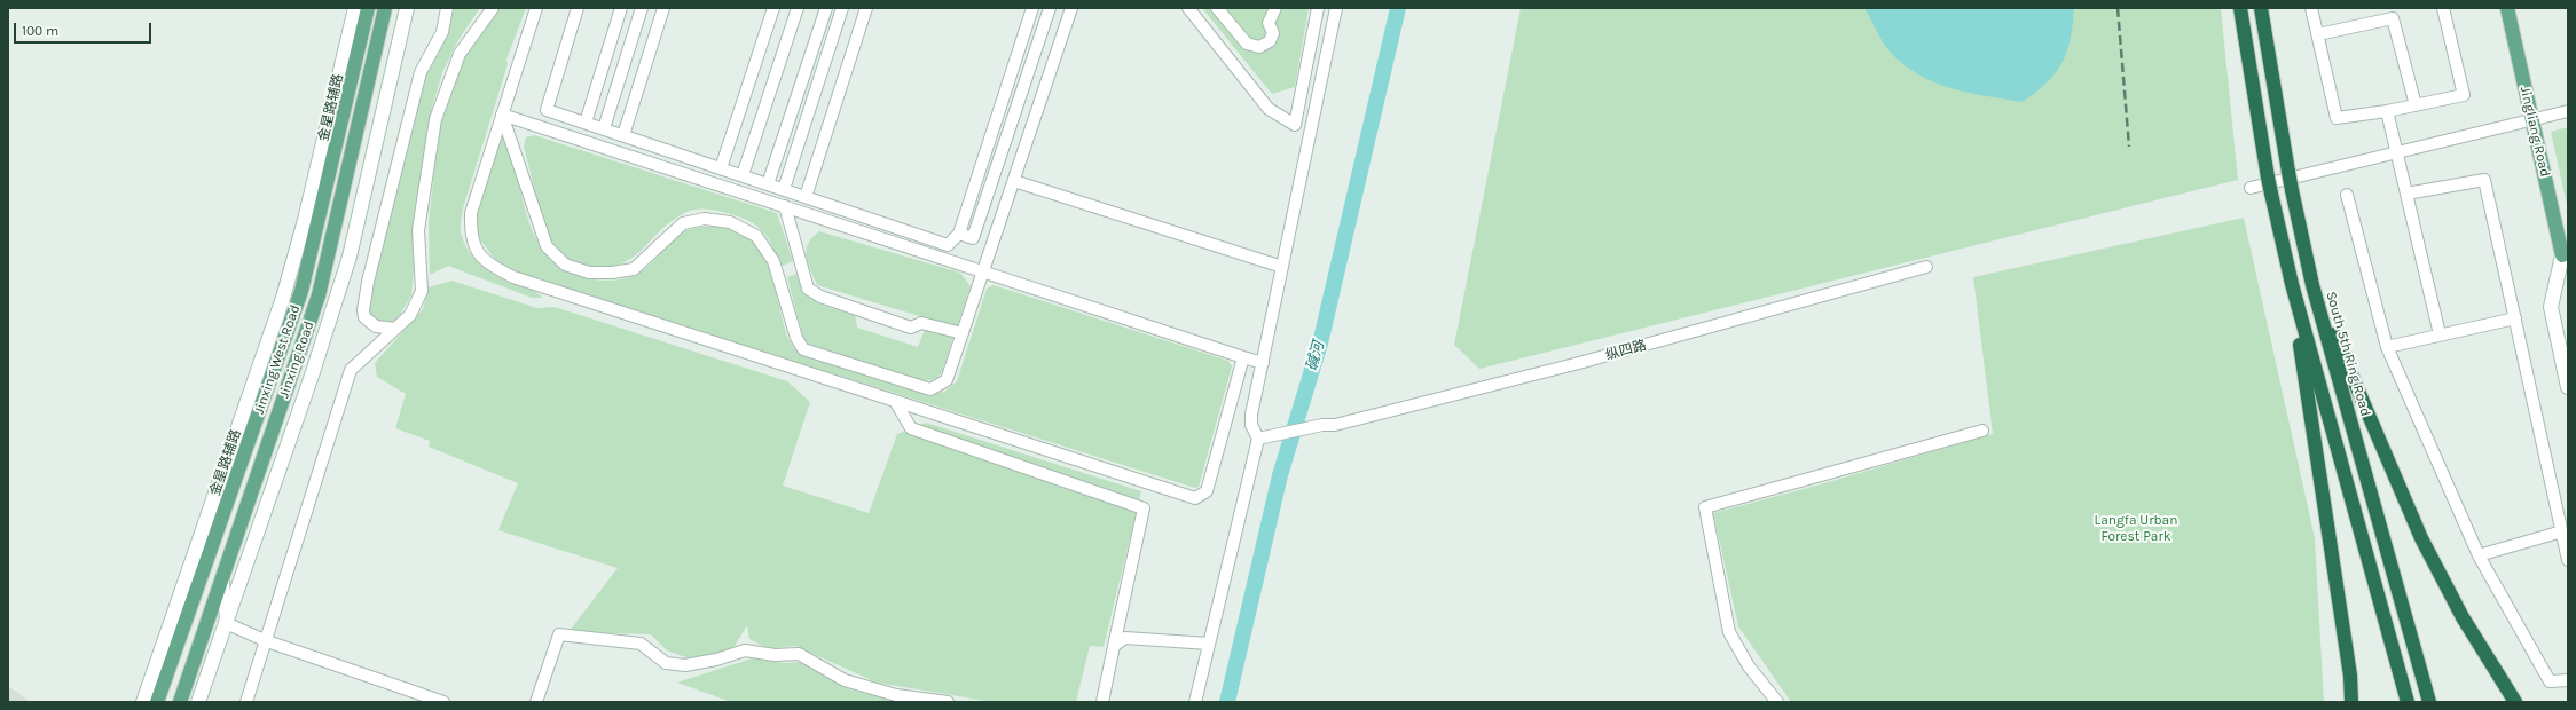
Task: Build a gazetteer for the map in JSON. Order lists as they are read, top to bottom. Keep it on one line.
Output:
{"streets":{"highway":["South 5th Ring Road"],"main road":["Jingliang Road","Jinxing West Road","Jinxing Road"],"street":["金星路辅路","纵四路"]},"water":["碱河"],"parks":["Langfa Urban Forest Park"],"scale_bar":"100 m"}
